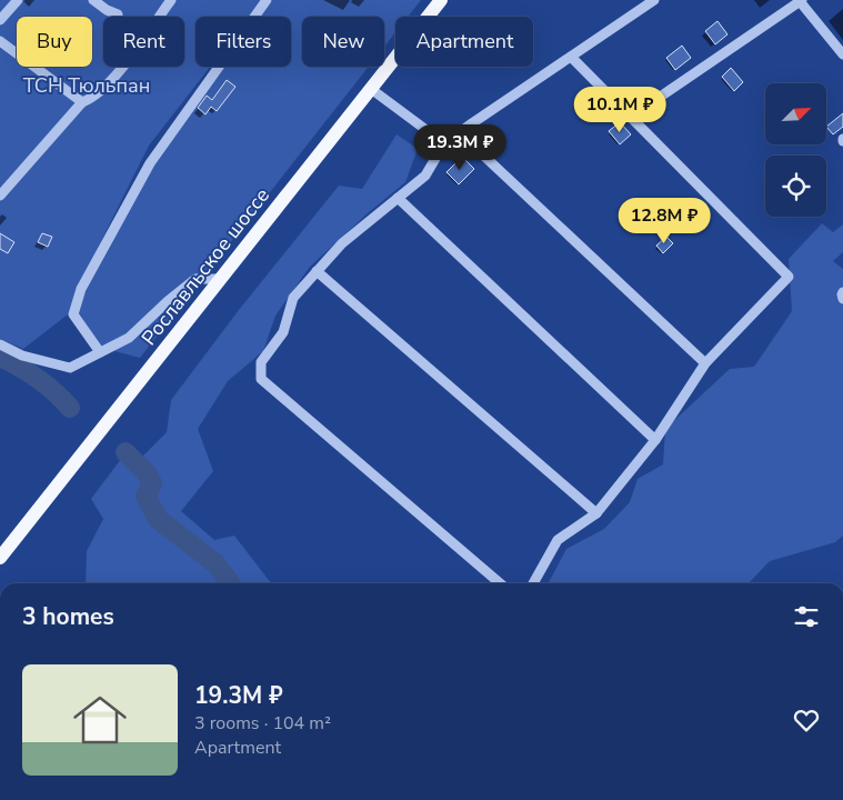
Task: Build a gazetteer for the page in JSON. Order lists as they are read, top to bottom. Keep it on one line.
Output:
{"streets":{"main road":["Рославльское шоссе"]},"parks":["ТСН Тюльпан"],"north":"top right","page":{"chip":["Buy","Rent","Filters","New","Apartment"],"price":["10.1M ₽","19.3M ₽","12.8M ₽"],"heading":"3 homes","list":[{"name":"19.3M ₽","note":"3 rooms · 104 m² · Apartment"}]}}
